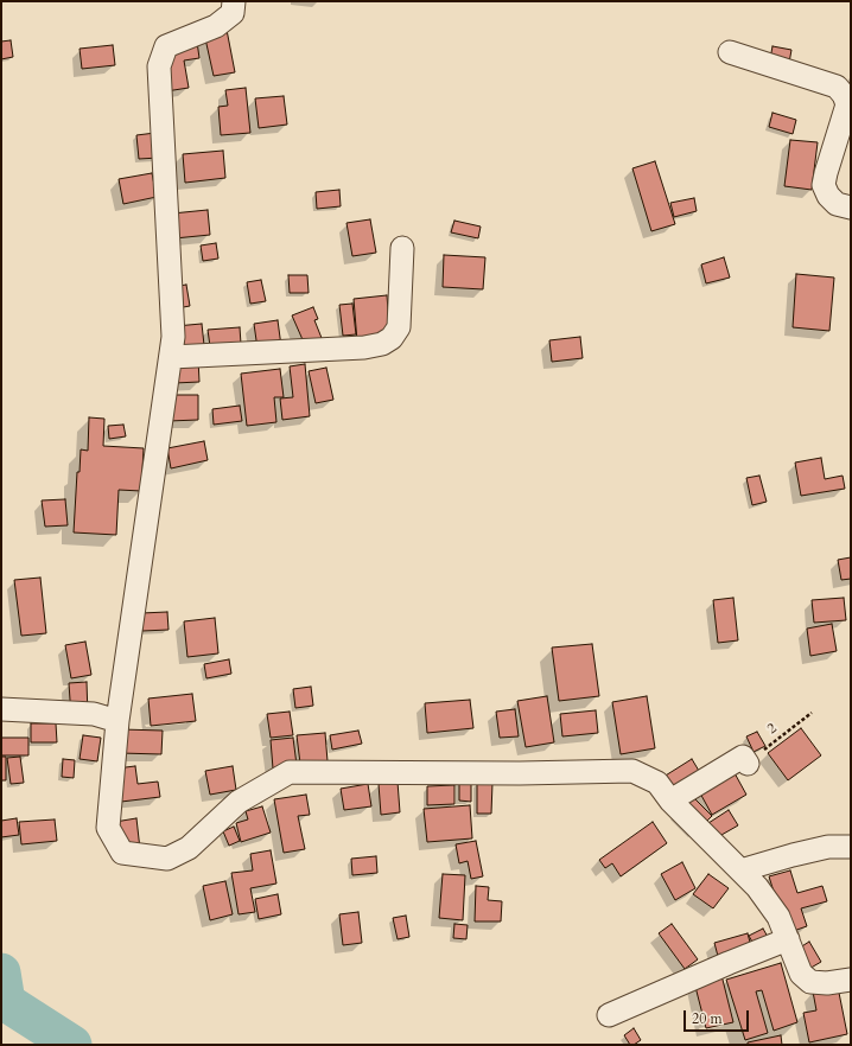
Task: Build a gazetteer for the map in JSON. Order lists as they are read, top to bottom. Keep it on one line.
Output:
{"streets":{"path":["2"]},"scale_bar":"20 m"}
